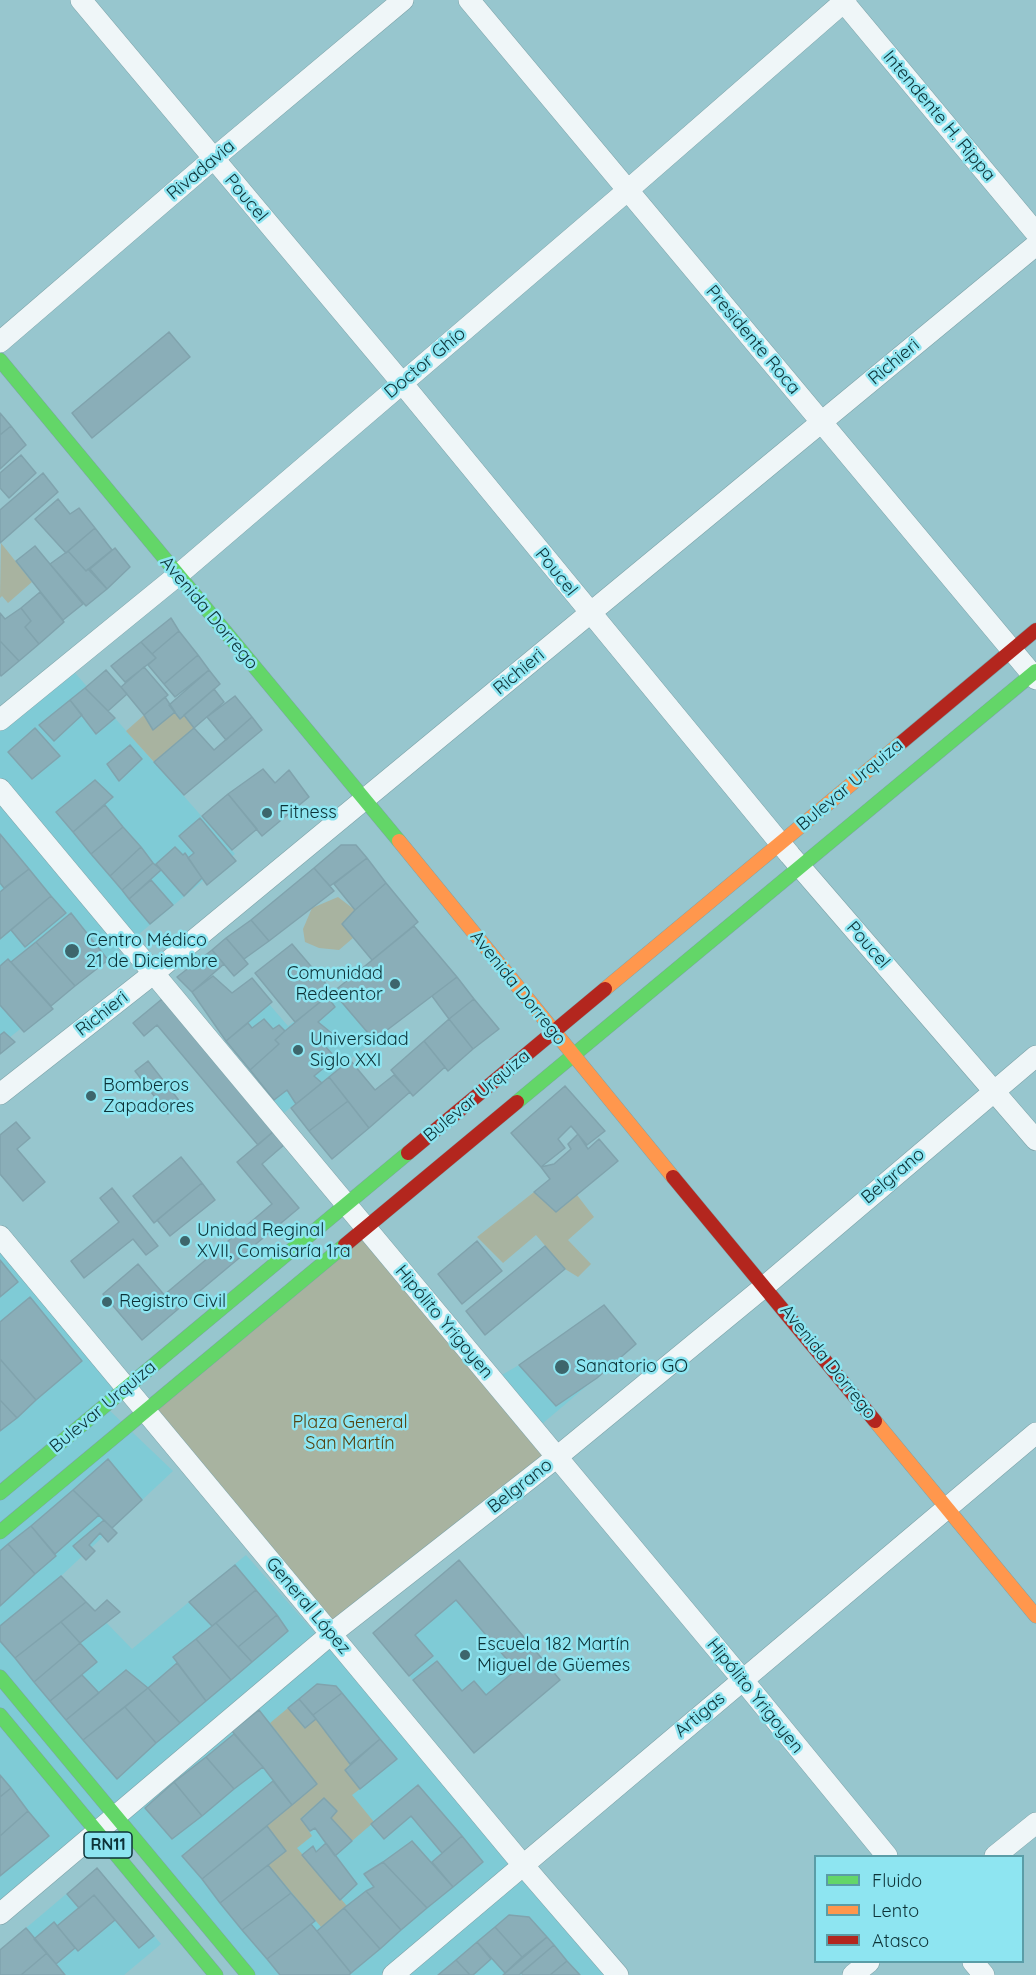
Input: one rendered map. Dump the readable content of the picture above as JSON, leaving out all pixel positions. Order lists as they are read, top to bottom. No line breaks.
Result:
{"streets":{"main road":["Avenida Dorrego","Bulevar Urquiza","RN11"],"street":["Intendente H. Rippa","Rivadavia","Poucel","Presidente Roca","Richieri","Doctor Ghío","Belgrano","Hipólito Yrigoyen","General López","Artigas"]},"crossings":[["Intendente H. Rippa","Doctor Ghío"],["Rivadavia","Poucel"],["Poucel","Richieri"],["Poucel","Doctor Ghío"],["Poucel","Bulevar Urquiza"],["Poucel","Belgrano"],["Presidente Roca","Richieri"],["Presidente Roca","Doctor Ghío"],["Presidente Roca","Bulevar Urquiza"],["Richieri","Avenida Dorrego"],["Richieri","Hipólito Yrigoyen"],["Doctor Ghío","Avenida Dorrego"],["Avenida Dorrego","Bulevar Urquiza"],["Avenida Dorrego","Belgrano"],["Avenida Dorrego","Artigas"],["Bulevar Urquiza","Hipólito Yrigoyen"],["Bulevar Urquiza","General López"],["Belgrano","Hipólito Yrigoyen"],["Belgrano","General López"],["Belgrano","RN11"],["Hipólito Yrigoyen","Artigas"],["General López","Artigas"]],"parks":["Plaza General San Martín"],"places":["Fitness","Centro Médico 21 de Diciembre","Comunidad Redeentor","Universidad Siglo XXI","Bomberos Zapadores","Unidad Reginal XVII, Comisaría 1ra","Registro Civil","Sanatorio GO","Escuela 182 Martín Miguel de Güemes"],"legend":["Fluido","Lento","Atasco"]}
